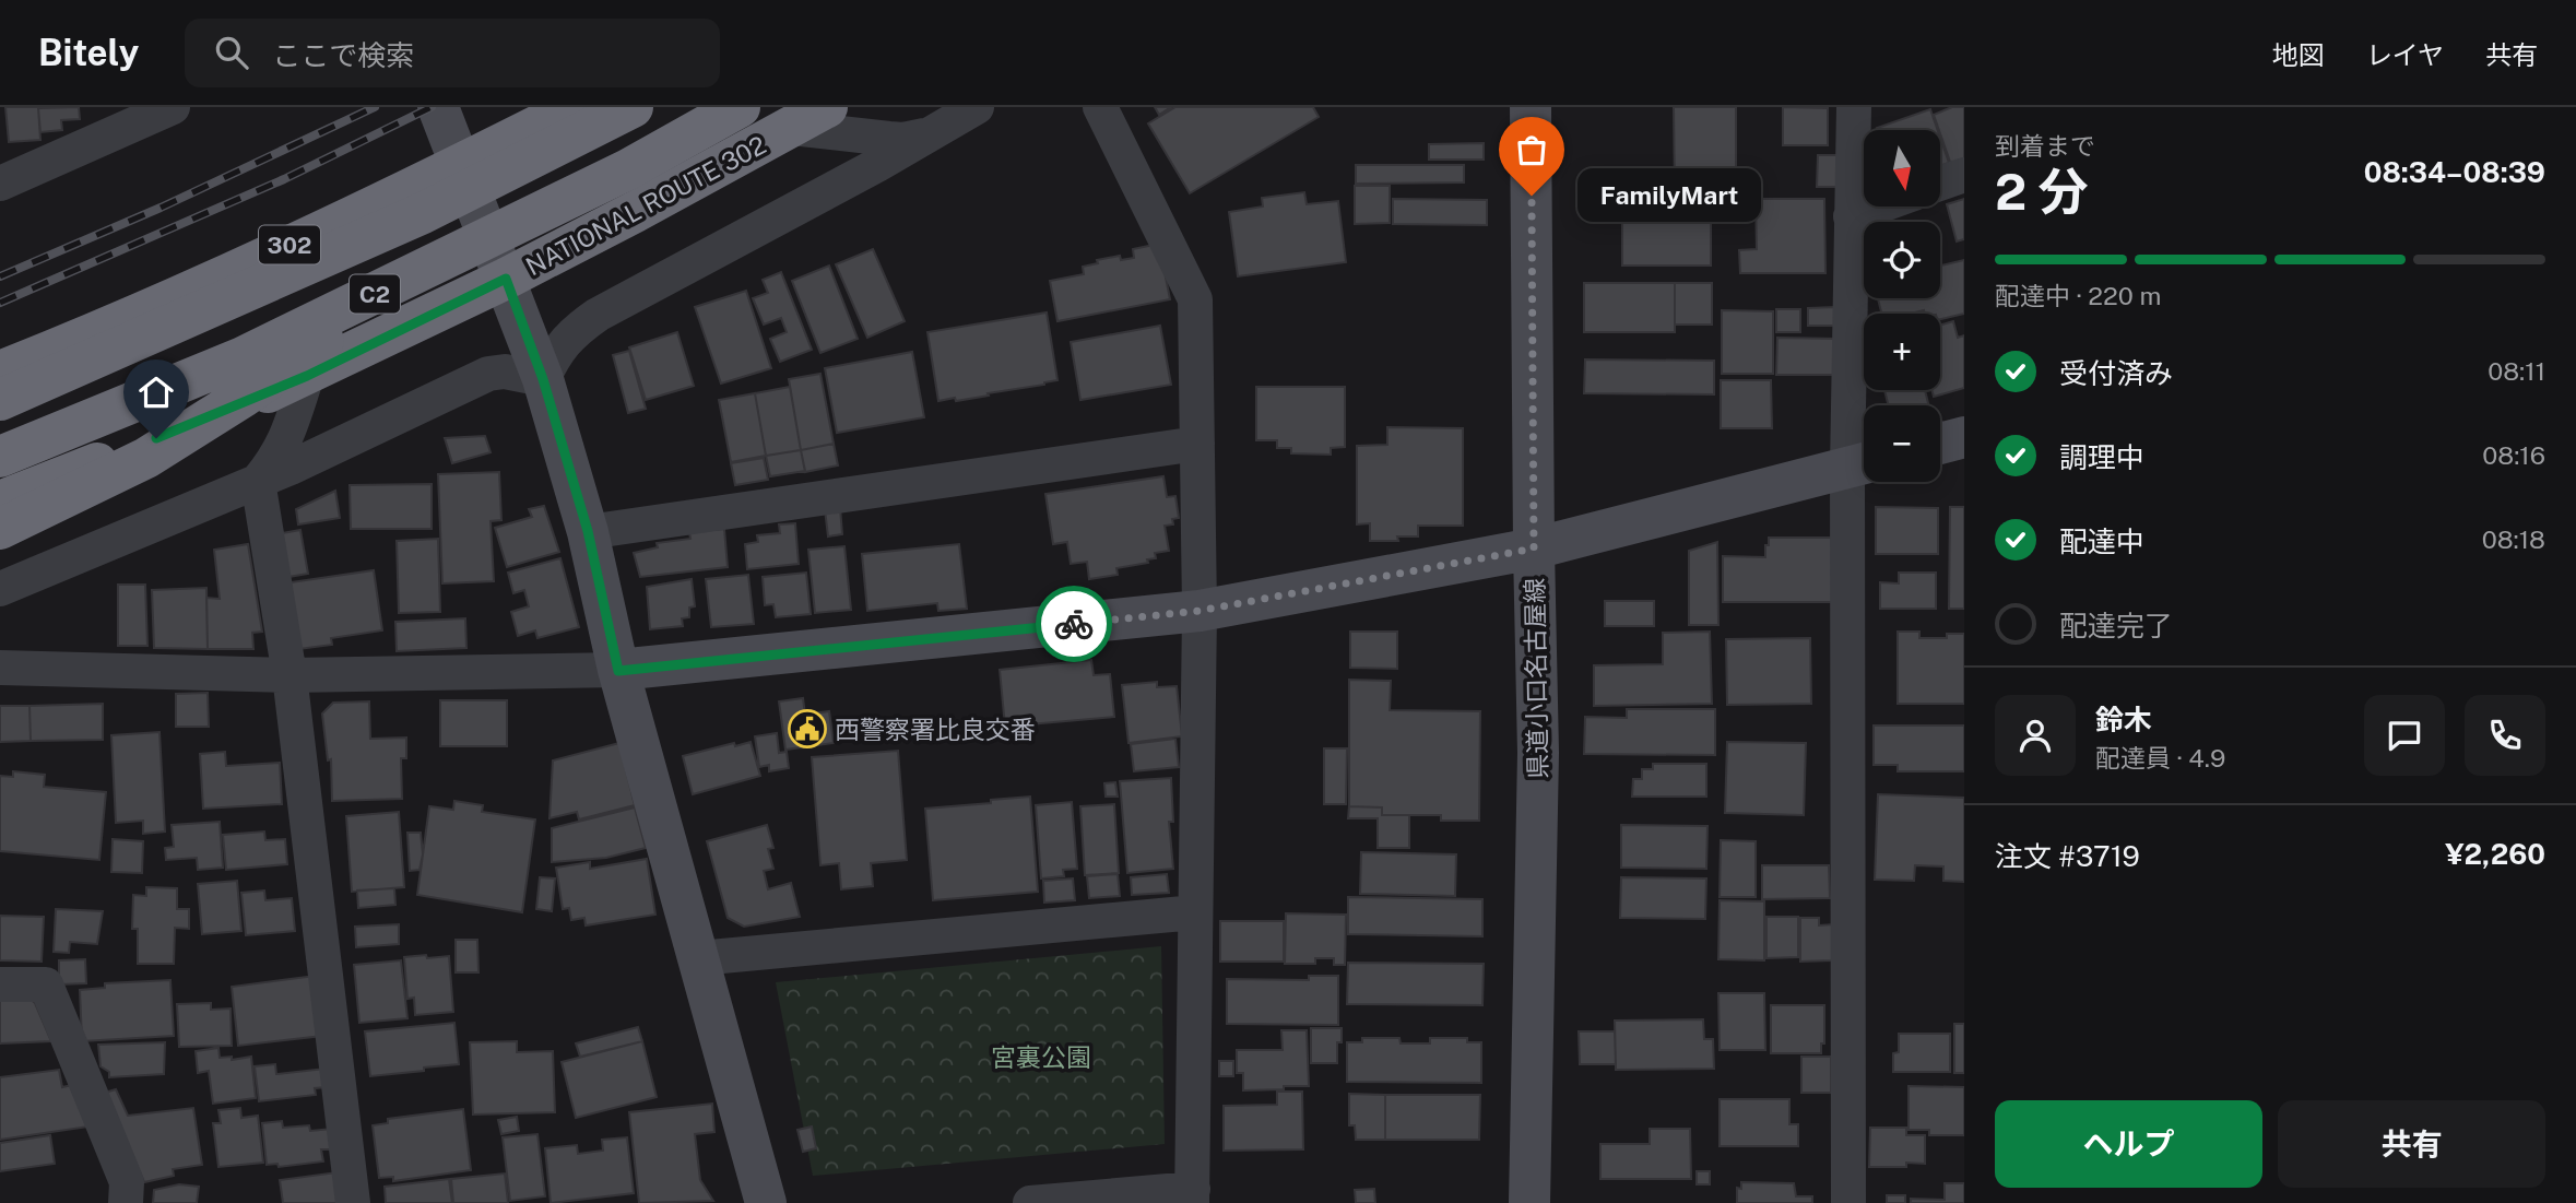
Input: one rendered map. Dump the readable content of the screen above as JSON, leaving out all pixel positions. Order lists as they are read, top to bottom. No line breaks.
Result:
{"streets":{"highway":["NATIONAL ROUTE 302","302","C2"],"street":["県道小口名古屋線"]},"parks":["宮裏公園"],"places":{"other":["FamilyMart"],"public building":["西警察署比良交番"]},"north":"bottom","page":{"header":"Bitely","search":"ここで検索","nav":["地図","レイヤ","共有"],"heading":["2 分","到着まで","08:34–08:39"],"panel":["鈴木","配達員 · 4.9","注文 #3719","¥2,260"],"map_buttons":["+","−"],"bubble":"FamilyMart","bar":"配達中 · 220 m","list":[["受付済み","08:11"],["調理中","08:16"],["配達中","08:18"],"配達完了"],"buttons":["ヘルプ","共有"]}}
